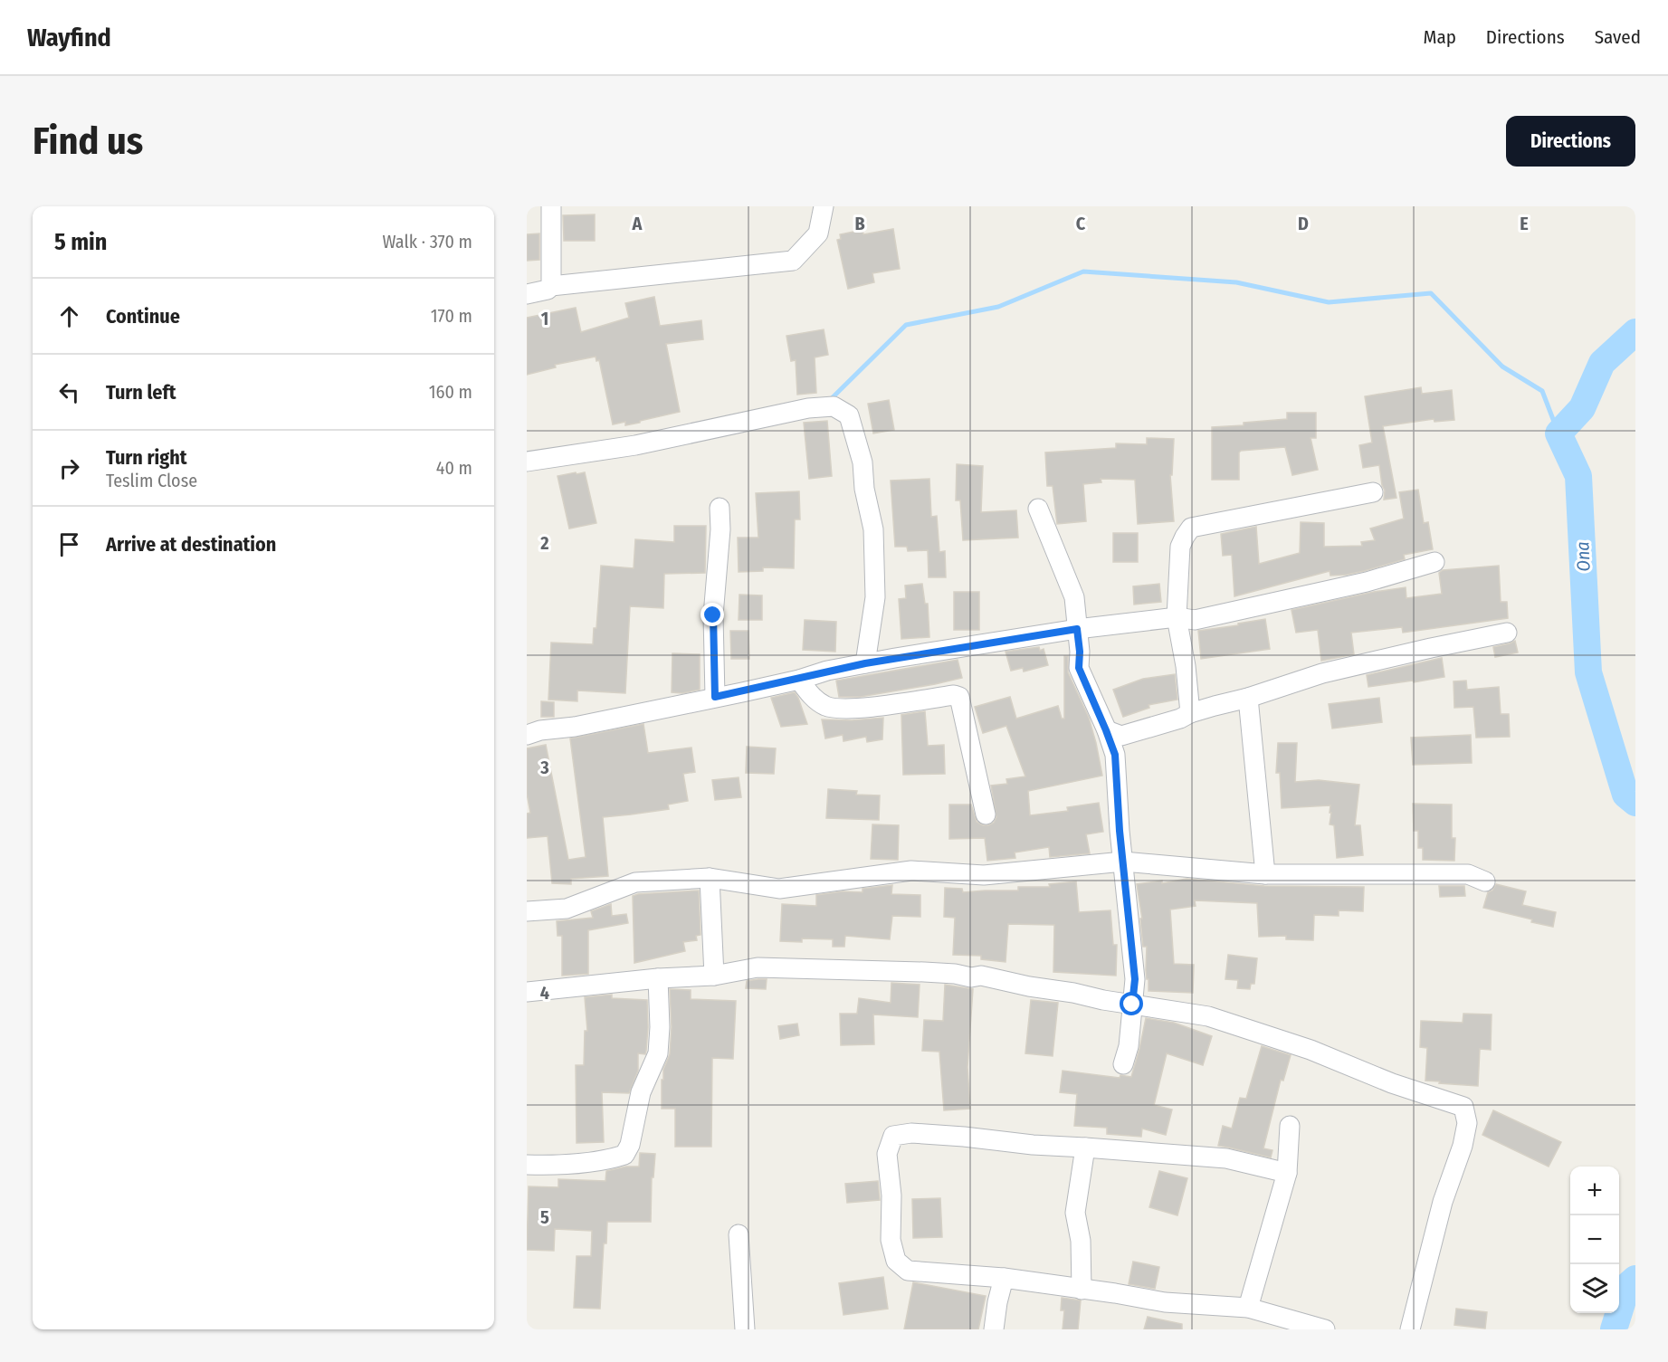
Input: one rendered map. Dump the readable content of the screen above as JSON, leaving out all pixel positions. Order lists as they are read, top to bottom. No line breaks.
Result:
{"water":["Ona"],"page":{"header":"Wayfind","nav":["Map","Directions","Saved"],"buttons":"Directions","title":"Find us","heading":["5 min","Walk · 370 m"],"list":[["Continue","170 m"],["Turn left","160 m"],["Turn right","Teslim Close","40 m"],"Arrive at destination"],"map_buttons":["+","−"]},"grid":{"columns":["A","B","C","D","E"],"rows":["1","2","3","4","5"]}}
